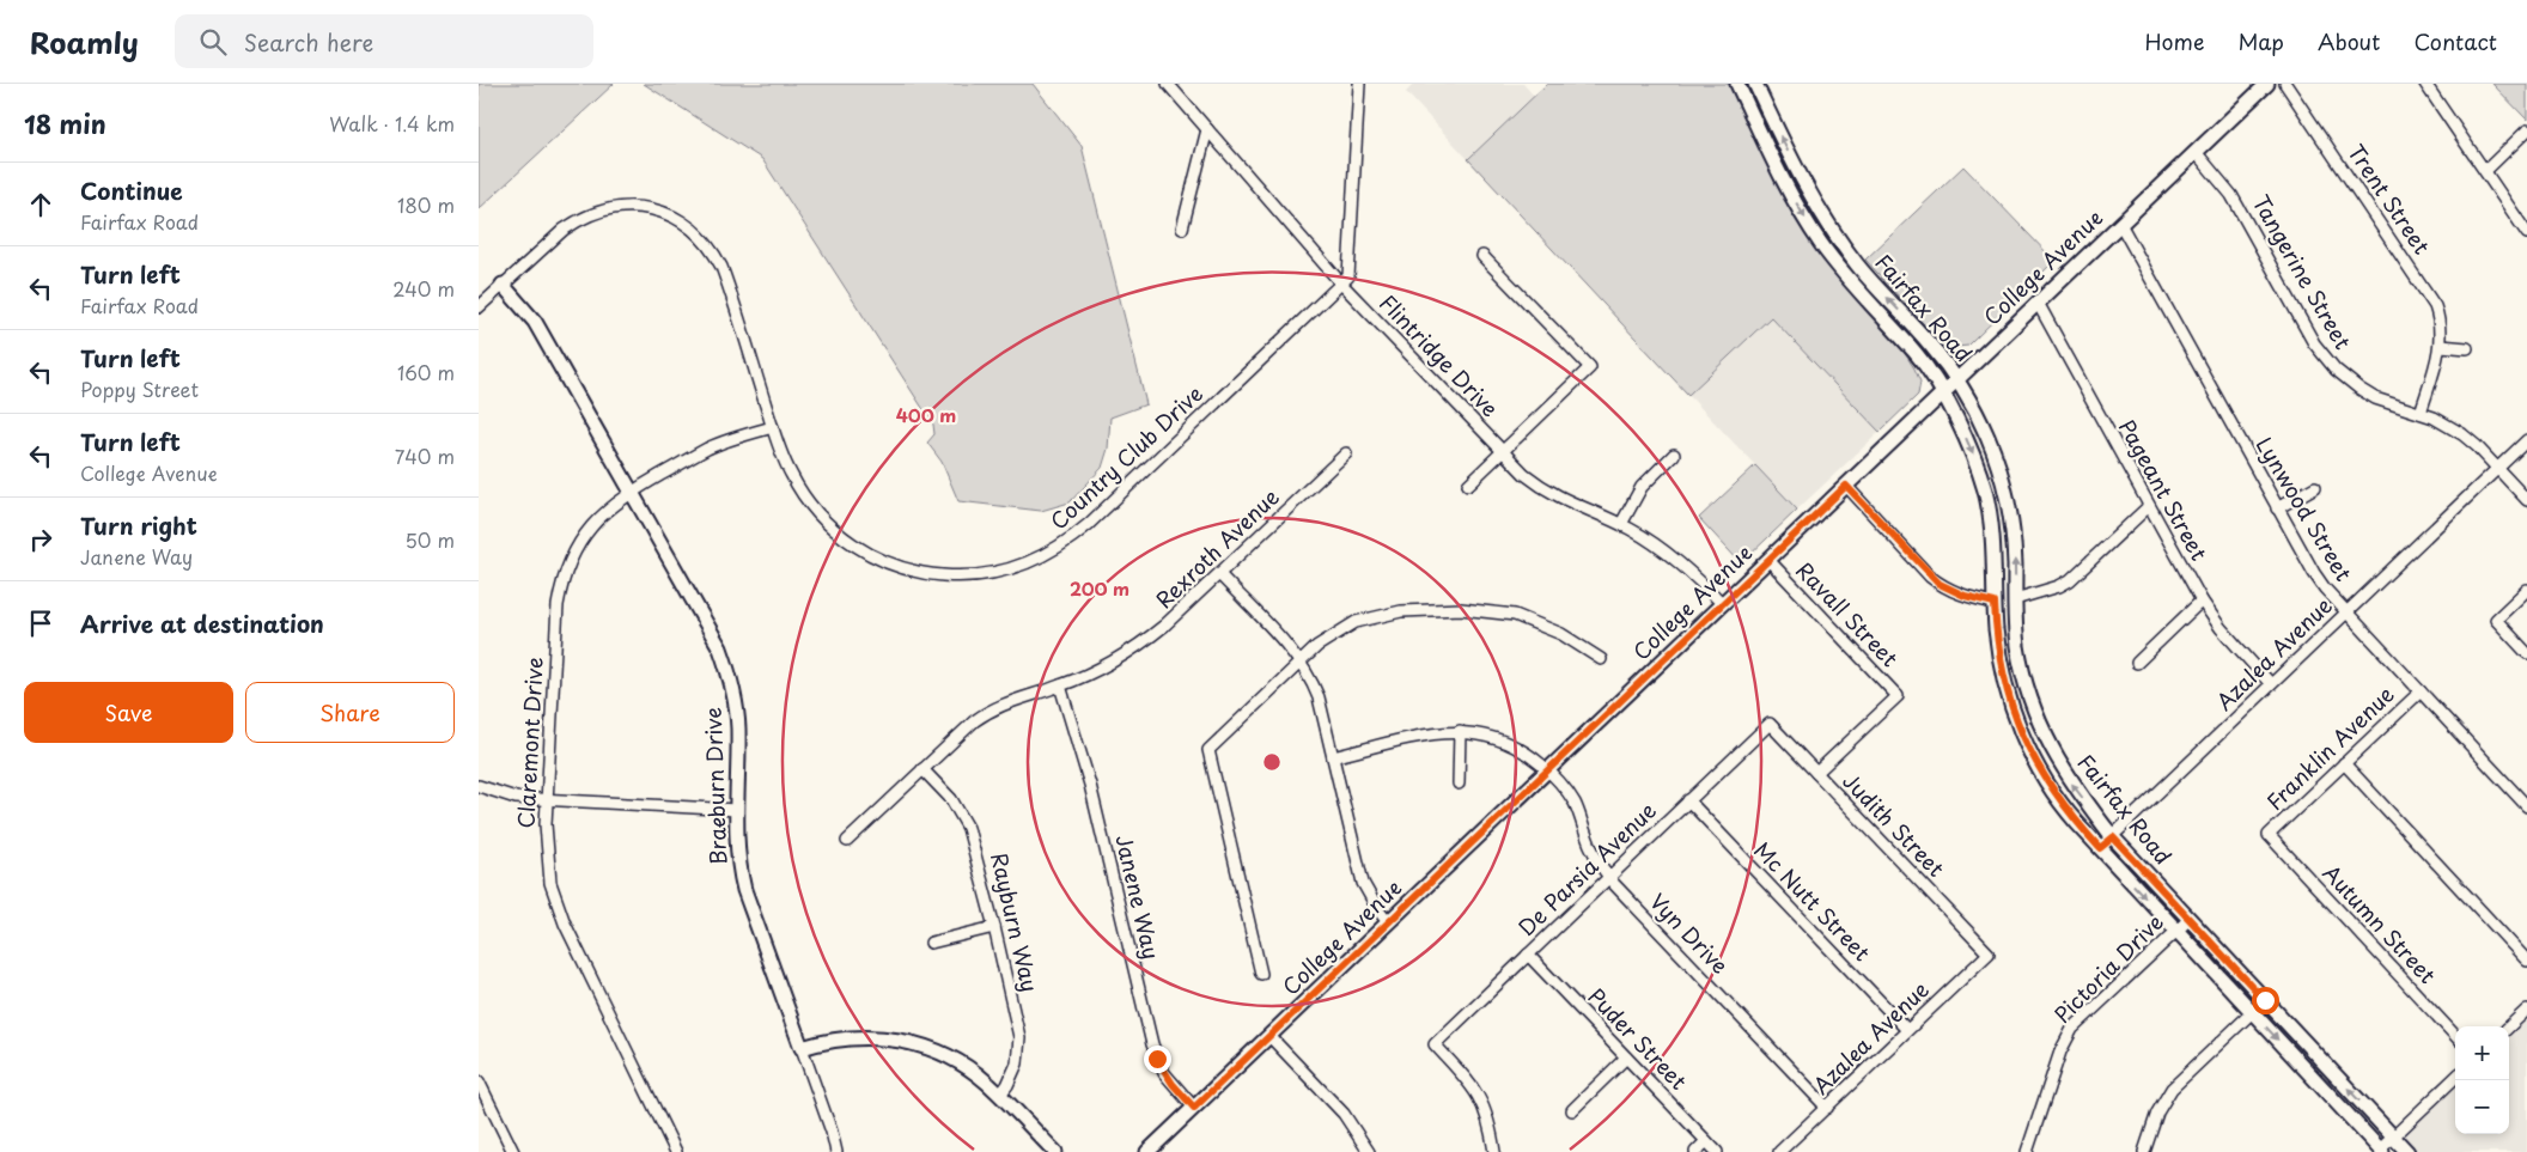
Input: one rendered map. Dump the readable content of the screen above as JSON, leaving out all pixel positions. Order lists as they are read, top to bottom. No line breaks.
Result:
{"streets":{"street":["Trent Street","College Avenue","Tangerine Street","Fairfax Road","Flintridge Drive","Country Club Drive","Pageant Street","Lynwood Street","Rexroth Avenue","Ravall Street","Azalea Avenue","Claremont Drive","Franklin Avenue","Braeburn Drive","Judith Street","De Parsia Avenue","Janene Way","Mc Nutt Street","Rayburn Way","Autumn Street","Vyn Drive","Pictoria Drive","Puder Street"]},"crossings":[["Trent Street","Tangerine Street"],["College Avenue","Tangerine Street"],["College Avenue","Fairfax Road"],["College Avenue","Flintridge Drive"],["College Avenue","Pageant Street"],["College Avenue","Lynwood Street"],["College Avenue","Ravall Street"],["College Avenue","Janene Way"],["College Avenue","Vyn Drive"],["Tangerine Street","Azalea Avenue"],["Fairfax Road","Azalea Avenue"],["Fairfax Road","Pictoria Drive"],["Flintridge Drive","Country Club Drive"],["Country Club Drive","Claremont Drive"],["Country Club Drive","Braeburn Drive"],["Pageant Street","Azalea Avenue"],["Lynwood Street","Azalea Avenue"],["Lynwood Street","Franklin Avenue"],["Rexroth Avenue","Janene Way"],["Rexroth Avenue","Rayburn Way"],["Ravall Street","Judith Street"],["Azalea Avenue","Judith Street"],["Azalea Avenue","Mc Nutt Street"],["Azalea Avenue","Vyn Drive"],["Claremont Drive","Braeburn Drive"],["Franklin Avenue","Autumn Street"],["Judith Street","De Parsia Avenue"],["De Parsia Avenue","Mc Nutt Street"],["De Parsia Avenue","Vyn Drive"],["De Parsia Avenue","Puder Street"]],"page":{"header":"Roamly","search":"Search here","nav":["Home","Map","About","Contact"],"heading":["18 min","Walk · 1.4 km"],"list":[["Continue","Fairfax Road","180 m"],["Turn left","Fairfax Road","240 m"],["Turn left","Poppy Street","160 m"],["Turn left","College Avenue","740 m"],["Turn right","Janene Way","50 m"],"Arrive at destination"],"buttons":["Save","Share"],"map_buttons":["+","−"]},"rings":["400 m","200 m"]}
